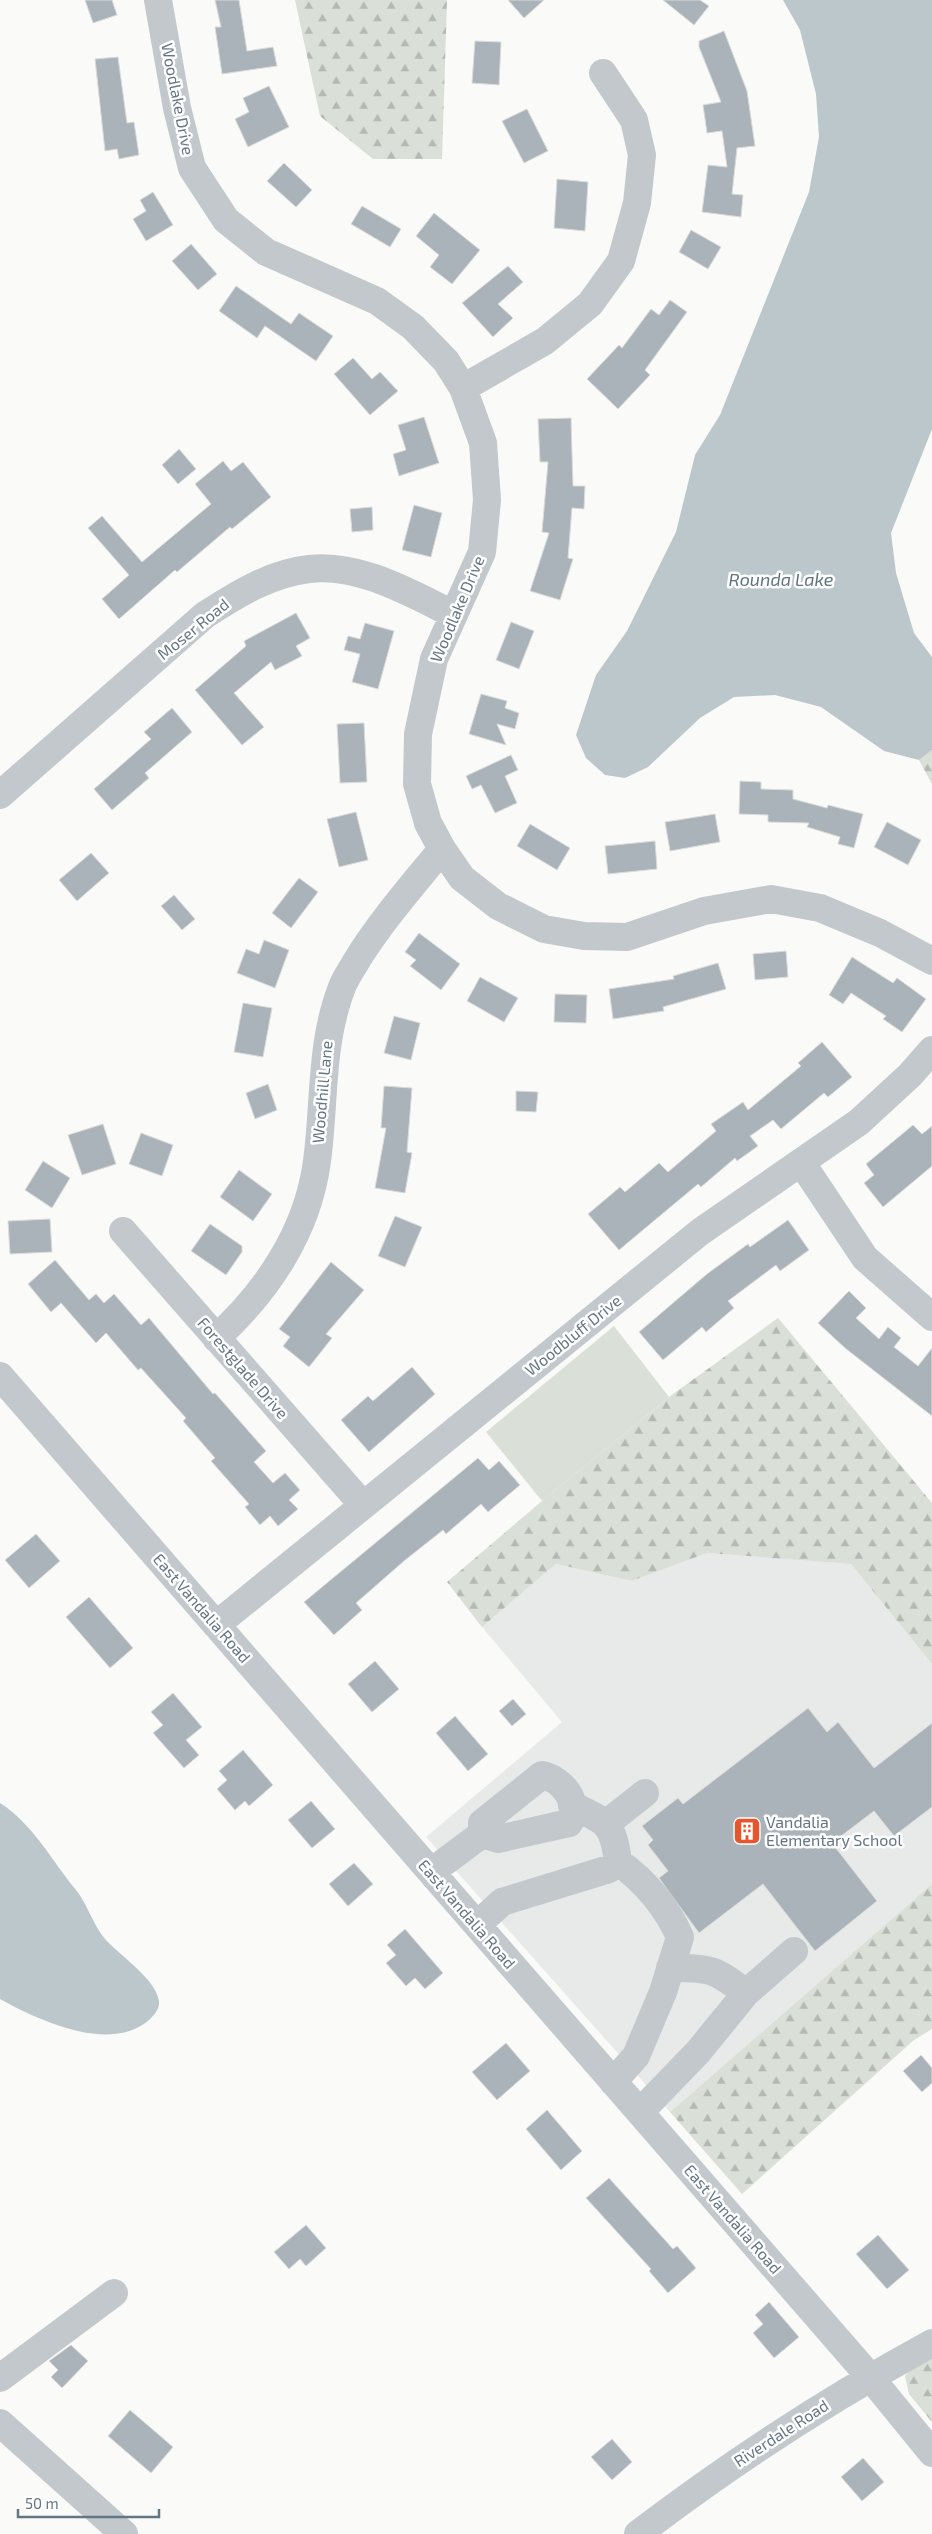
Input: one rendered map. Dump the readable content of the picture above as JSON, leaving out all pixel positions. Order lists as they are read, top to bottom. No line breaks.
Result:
{"streets":{"street":["Woodlake Drive","Moser Road","Woodhill Lane","Woodbluff Drive","Forestglade Drive","East Vandalia Road","Riverdale Road"]},"crossings":[["Woodlake Drive","Moser Road"],["Woodlake Drive","Woodhill Lane"],["Woodhill Lane","Forestglade Drive"],["Woodbluff Drive","Forestglade Drive"],["Woodbluff Drive","East Vandalia Road"],["East Vandalia Road","Riverdale Road"]],"water":["Rounda Lake"],"places":{"building":["Vandalia Elementary School"]},"scale_bar":"50 m"}
